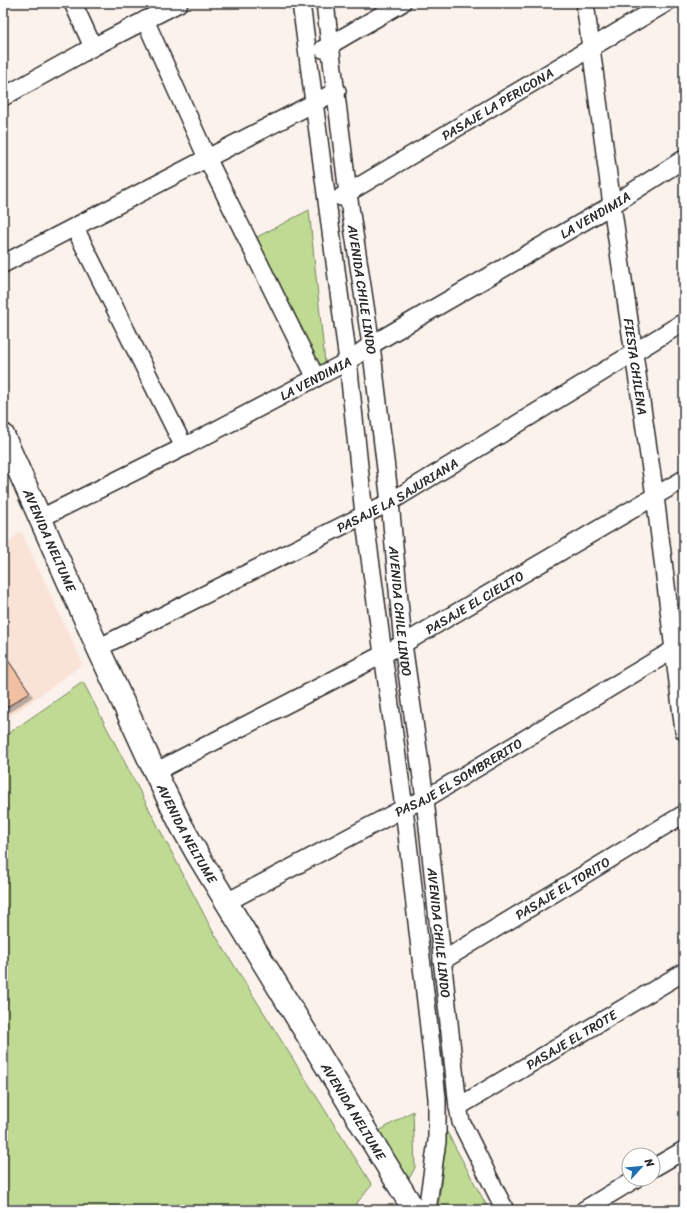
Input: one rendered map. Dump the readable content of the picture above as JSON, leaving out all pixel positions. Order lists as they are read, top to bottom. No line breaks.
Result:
{"streets":{"street":["PASAJE LA PERICONA","LA VENDIMIA","AVENIDA CHILE LINDO","FIESTA CHILENA","PASAJE LA SAJURIANA","AVENIDA NELTUME","PASAJE EL CIELITO","PASAJE EL SOMBRERITO","PASAJE EL TORITO","PASAJE EL TROTE"]},"crossings":[["PASAJE LA PERICONA","AVENIDA CHILE LINDO"],["PASAJE LA PERICONA","FIESTA CHILENA"],["LA VENDIMIA","AVENIDA CHILE LINDO"],["LA VENDIMIA","FIESTA CHILENA"],["LA VENDIMIA","AVENIDA NELTUME"],["AVENIDA CHILE LINDO","PASAJE LA SAJURIANA"],["AVENIDA CHILE LINDO","PASAJE EL CIELITO"],["AVENIDA CHILE LINDO","PASAJE EL SOMBRERITO"],["AVENIDA CHILE LINDO","PASAJE EL TORITO"],["AVENIDA CHILE LINDO","PASAJE EL TROTE"],["FIESTA CHILENA","PASAJE LA SAJURIANA"],["FIESTA CHILENA","PASAJE EL CIELITO"],["FIESTA CHILENA","PASAJE EL SOMBRERITO"],["PASAJE LA SAJURIANA","AVENIDA NELTUME"],["AVENIDA NELTUME","PASAJE EL CIELITO"],["AVENIDA NELTUME","PASAJE EL SOMBRERITO"]],"north":"top right"}
